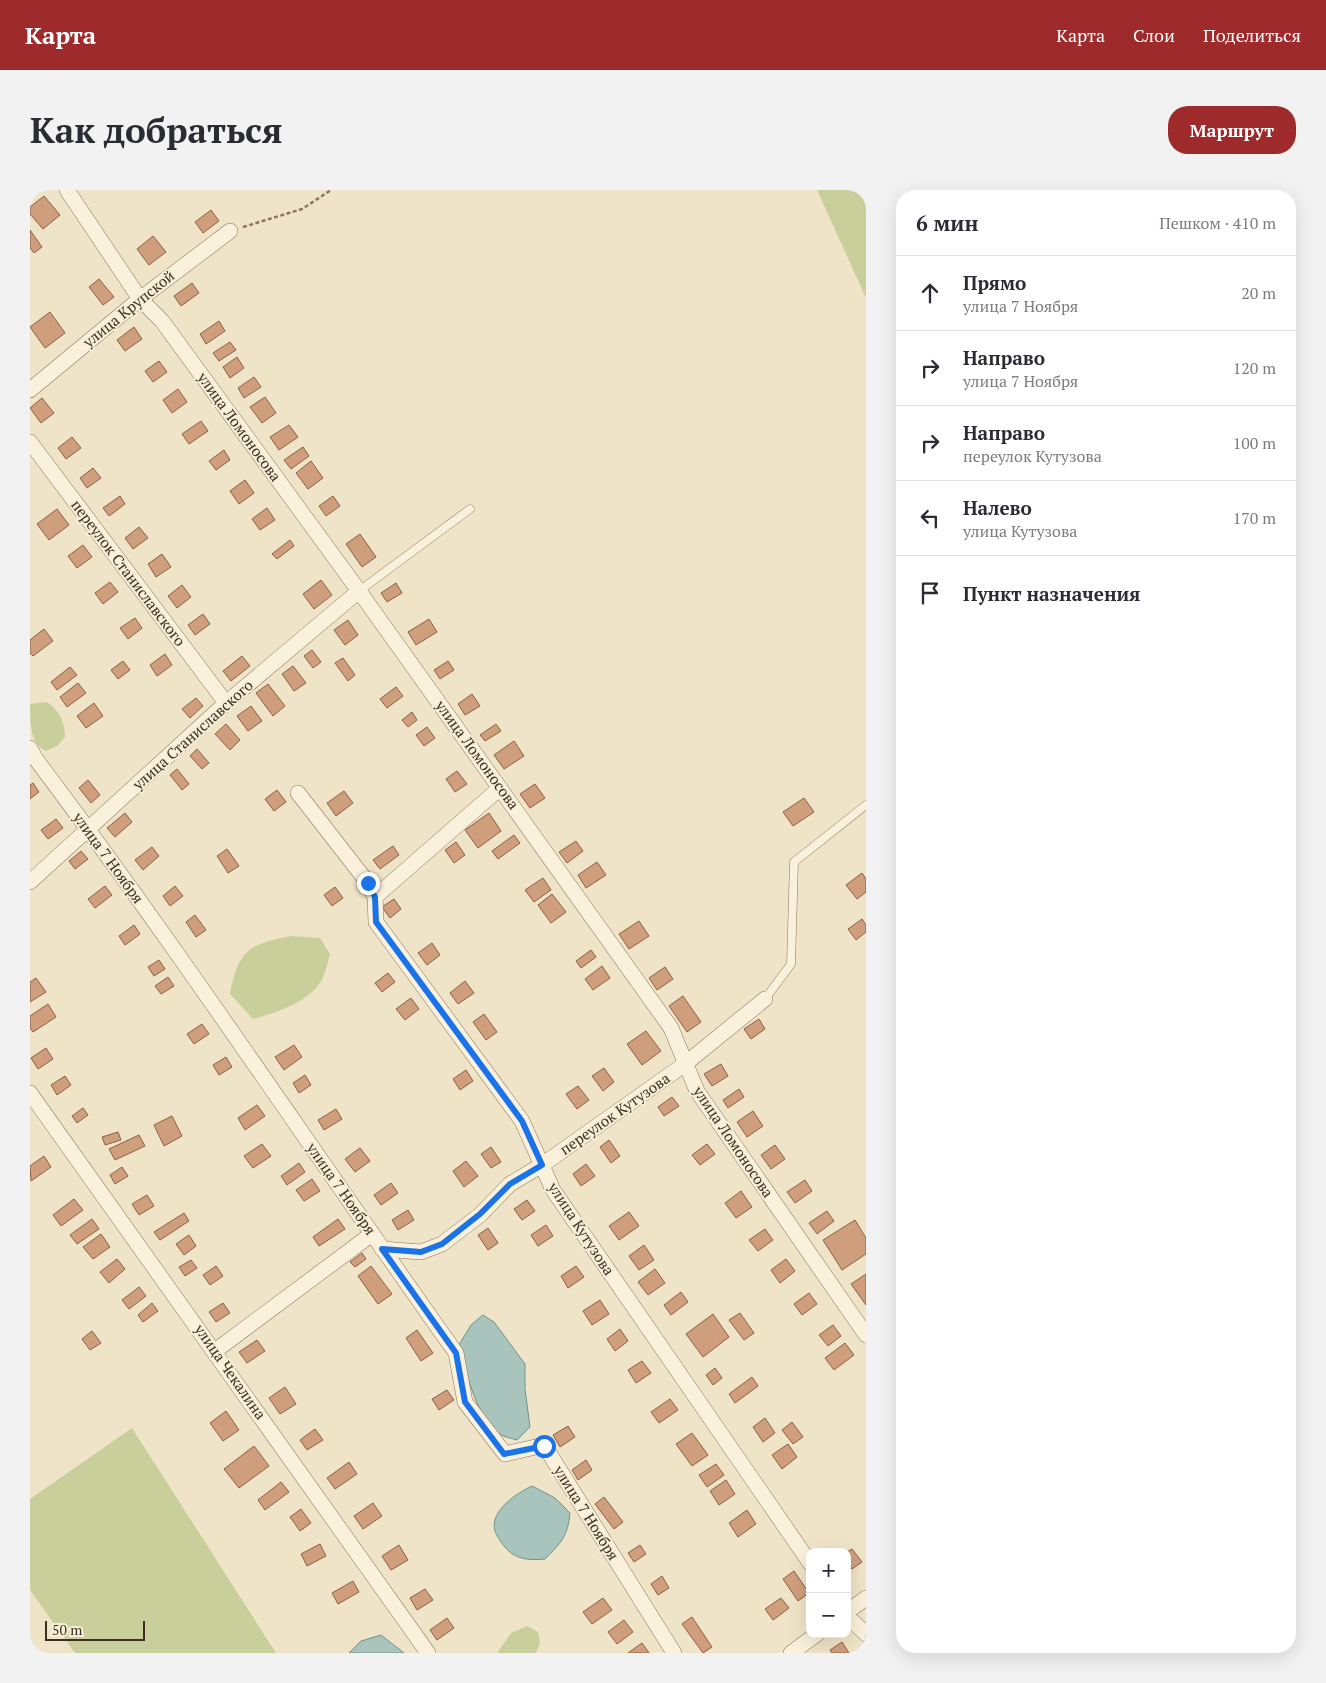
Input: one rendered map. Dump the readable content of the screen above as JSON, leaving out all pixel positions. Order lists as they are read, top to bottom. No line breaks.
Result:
{"streets":{"street":["улица Крупской","улица Ломоносова","переулок Станиславского","улица Станиславского","улица 7 Ноября","переулок Кутузова","улица Кутузова","улица Чекалина"]},"crossings":[["улица Крупской","улица Ломоносова"],["улица Ломоносова","улица Станиславского"],["улица Ломоносова","переулок Кутузова"],["переулок Станиславского","улица Станиславского"],["улица Станиславского","улица 7 Ноября"],["улица 7 Ноября","переулок Кутузова"],["переулок Кутузова","улица Кутузова"]],"scale_bar":"50 m","page":{"header":"Карта","nav":["Карта","Слои","Поделиться"],"buttons":"Маршрут","title":"Как добраться","heading":["6 мин","Пешком · 410 m"],"list":[["Прямо","улица 7 Ноября","20 m"],["Направо","улица 7 Ноября","120 m"],["Направо","переулок Кутузова","100 m"],["Налево","улица Кутузова","170 m"],"Пункт назначения"],"map_buttons":["+","−"],"scale":"50 m"}}
